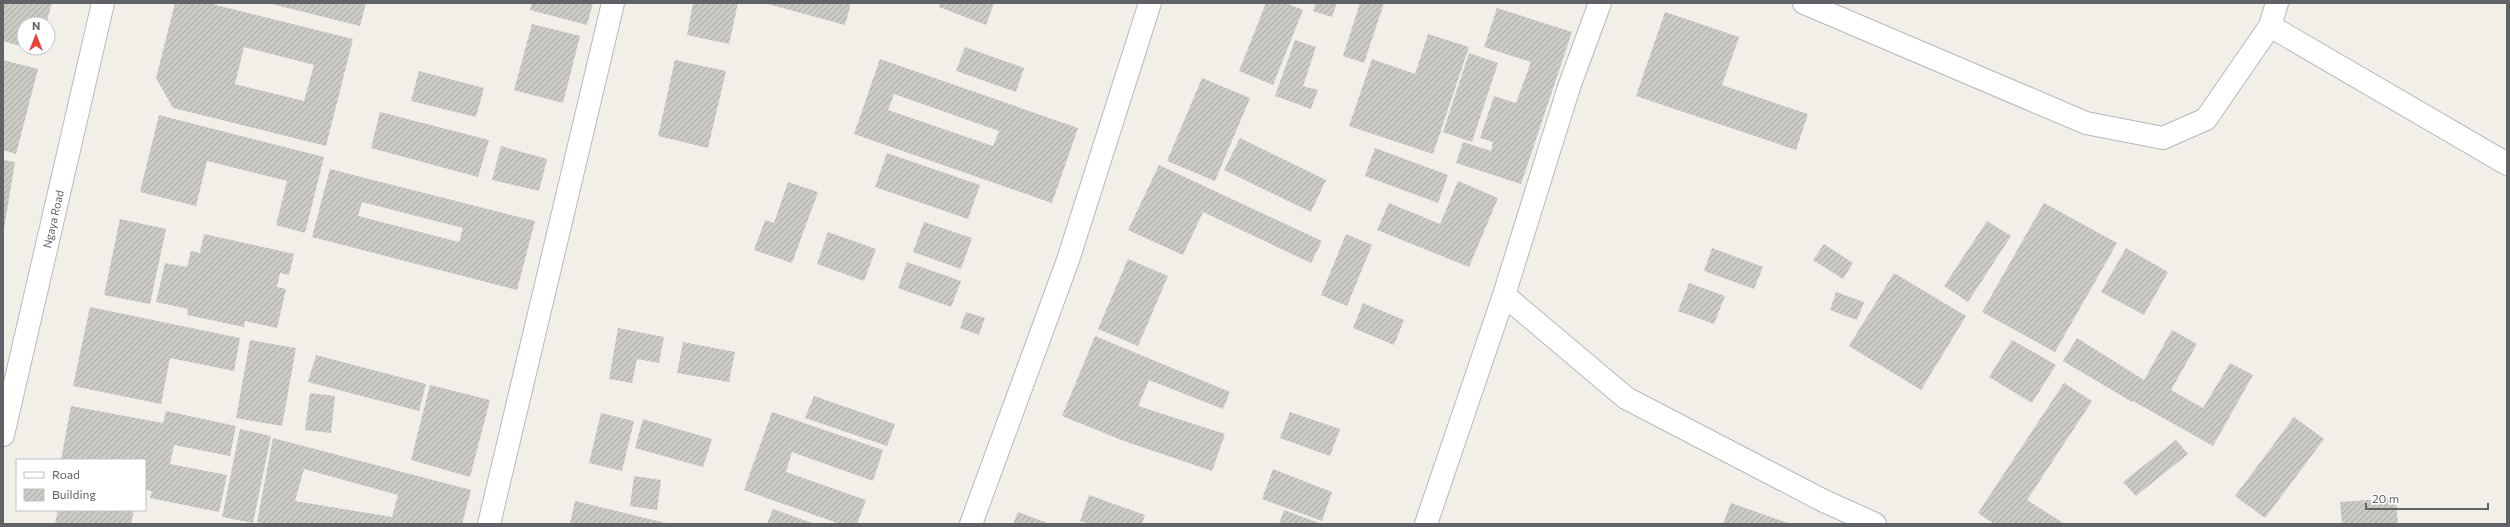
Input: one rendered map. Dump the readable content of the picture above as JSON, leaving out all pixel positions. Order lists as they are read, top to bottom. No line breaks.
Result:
{"streets":{"street":["Ngaya Road"]},"legend":["Road","Building"],"scale_bar":"20 m","north":"top"}
